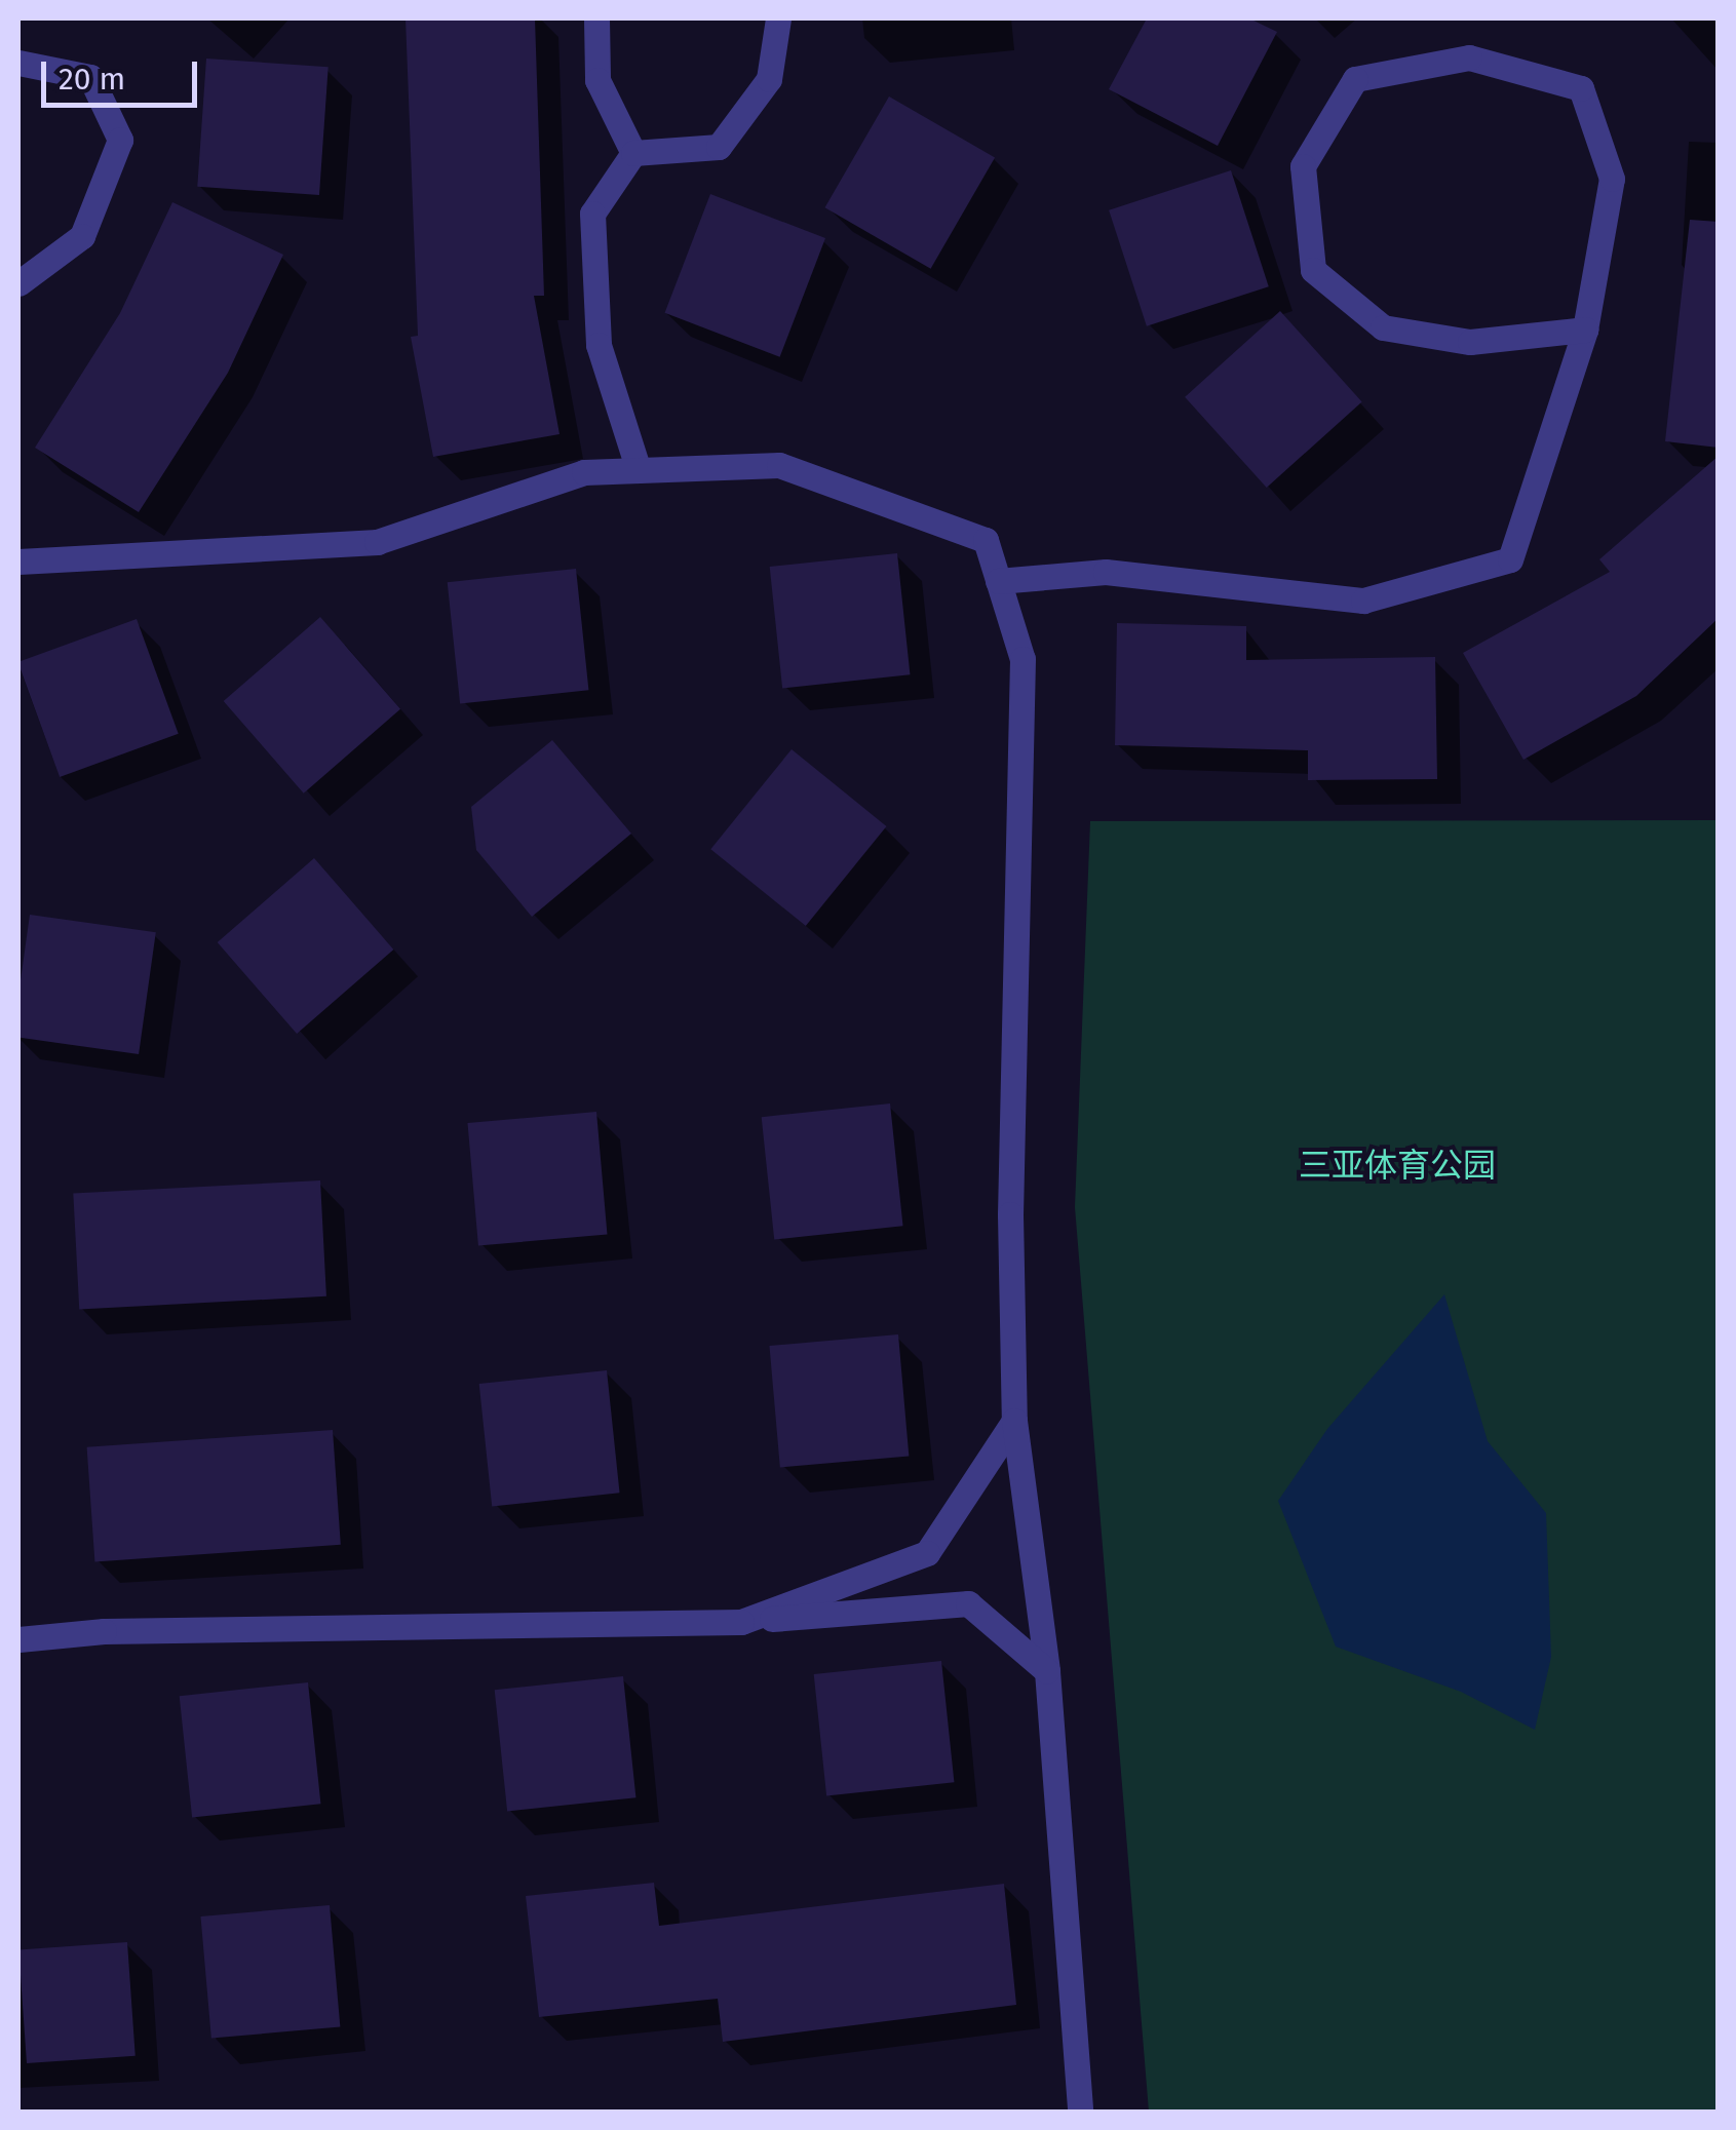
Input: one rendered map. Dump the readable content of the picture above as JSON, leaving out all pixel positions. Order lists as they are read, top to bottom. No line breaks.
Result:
{"parks":["三亚体育公园"],"scale_bar":"20 m"}
